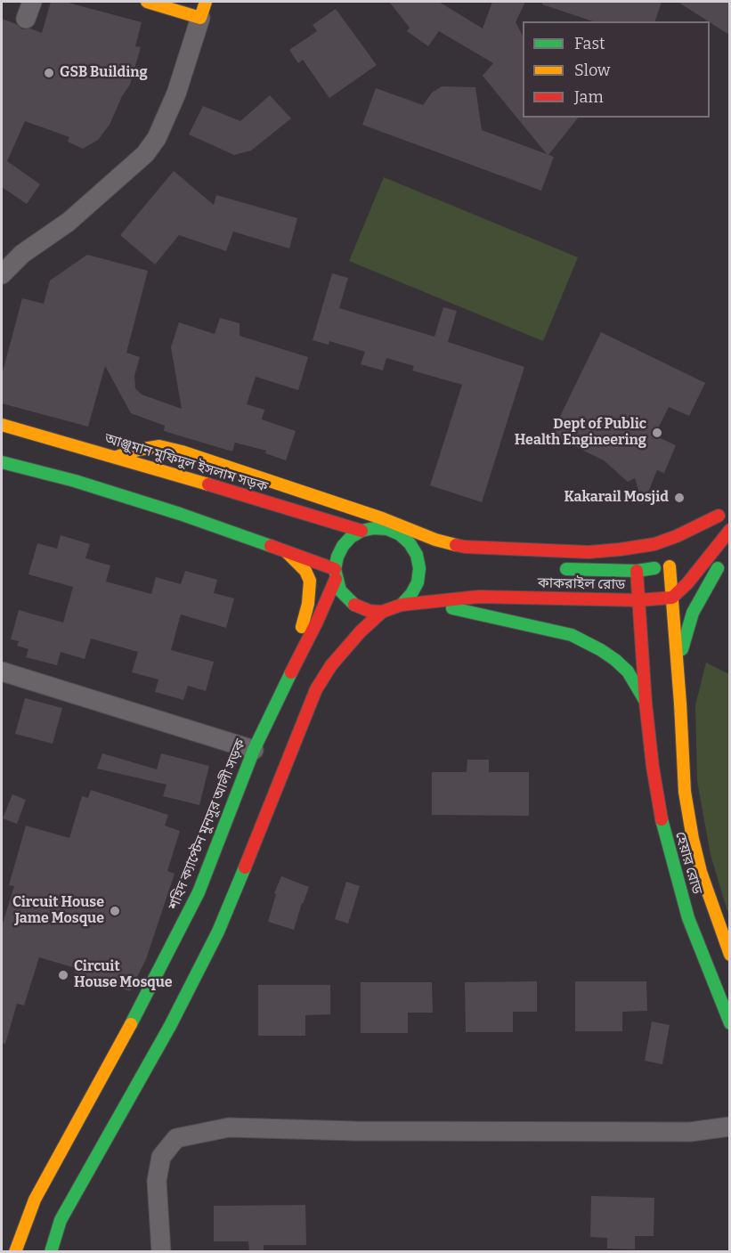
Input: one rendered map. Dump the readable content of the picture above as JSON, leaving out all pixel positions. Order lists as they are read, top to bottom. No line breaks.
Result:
{"streets":{"main road":["আঞ্জুমান মুফিদুল ইসলাম সড়ক","কাকরাইল রোড","শহিদ ক্যাপ্টেন মুনসুর আলী সড়ক","হেয়ার রোড"]},"crossings":[["আঞ্জুমান মুফিদুল ইসলাম সড়ক","কাকরাইল রোড"],["আঞ্জুমান মুফিদুল ইসলাম সড়ক","শহিদ ক্যাপ্টেন মুনসুর আলী সড়ক"],["কাকরাইল রোড","শহিদ ক্যাপ্টেন মুনসুর আলী সড়ক"],["কাকরাইল রোড","হেয়ার রোড"]],"places":["GSB Building","Dept of Public Health Engineering","Kakarail Mosjid","Circuit House Jame Mosque","Circuit House Mosque"],"legend":["Fast","Slow","Jam"]}
